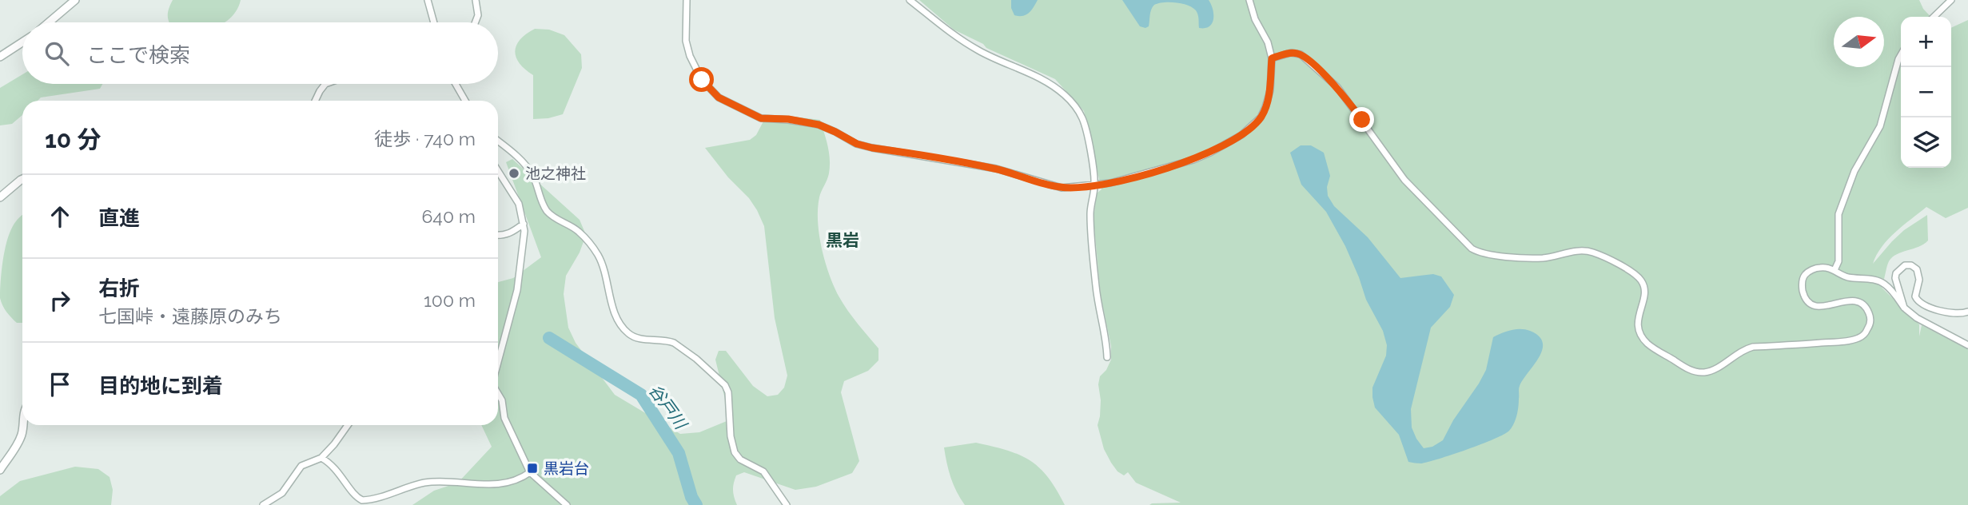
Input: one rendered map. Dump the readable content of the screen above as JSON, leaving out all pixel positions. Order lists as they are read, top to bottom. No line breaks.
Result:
{"districts":["黒岩"],"water":["谷戸川"],"places":{"other":["池之神社"],"transit":["黒岩台"]},"north":"right","page":{"map_buttons":["+","−"],"search":"ここで検索","heading":["10 分","徒歩 · 740 m"],"list":[["直進","640 m"],["右折","七国峠・遠藤原のみち","100 m"],"目的地に到着"]}}
